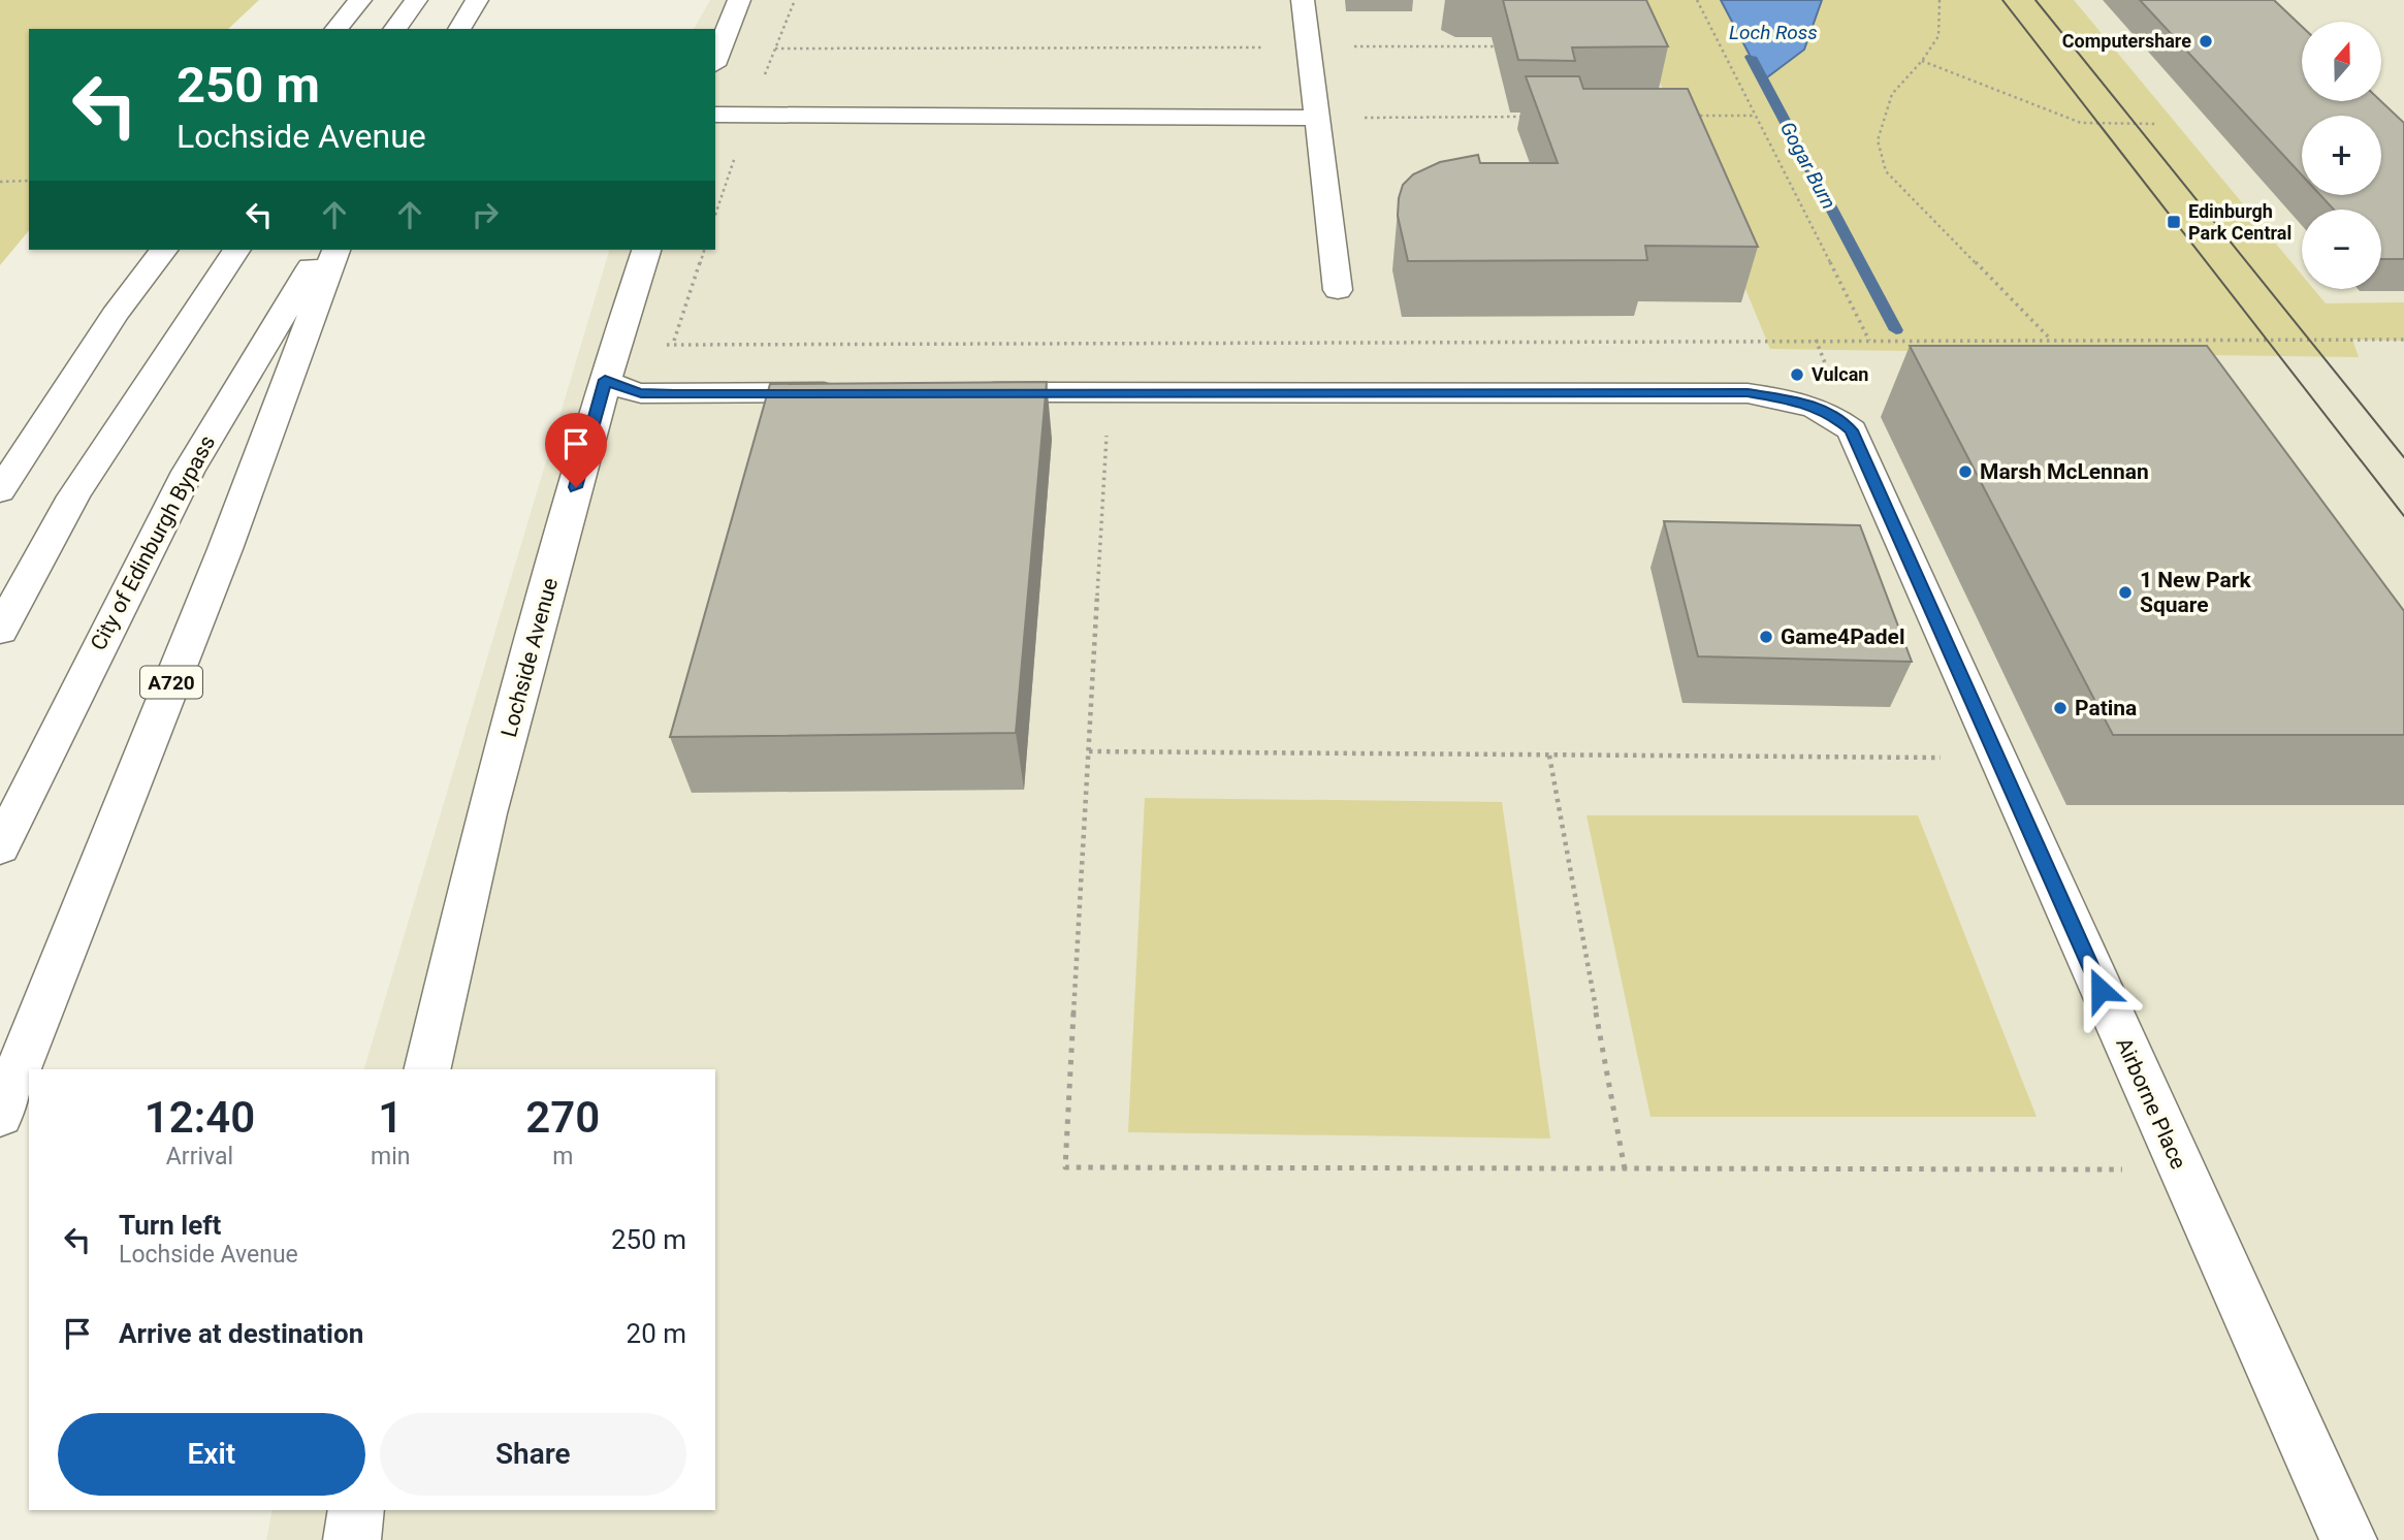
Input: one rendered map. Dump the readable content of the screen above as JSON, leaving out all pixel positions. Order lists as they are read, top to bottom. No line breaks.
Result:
{"streets":{"street":["City of Edinburgh Bypass","Lochside Avenue","A720","Airborne Place"]},"water":["Loch Ross","Gogar Burn"],"places":{"other":["Computershare","Vulcan","Marsh McLennan","1 New Park Square","Game4Padel","Patina"],"transit":["Edinburgh Park Central"]},"north":"top","page":{"map_buttons":["+","−"],"turn":["250 m","Lochside Avenue"],"eta":["12:40","Arrival","1","min","270","m"],"list":[{"name":"Turn left","note":"Lochside Avenue","value":"250 m"},{"name":"Arrive at destination","value":"20 m"}],"buttons":["Exit","Share"]}}
